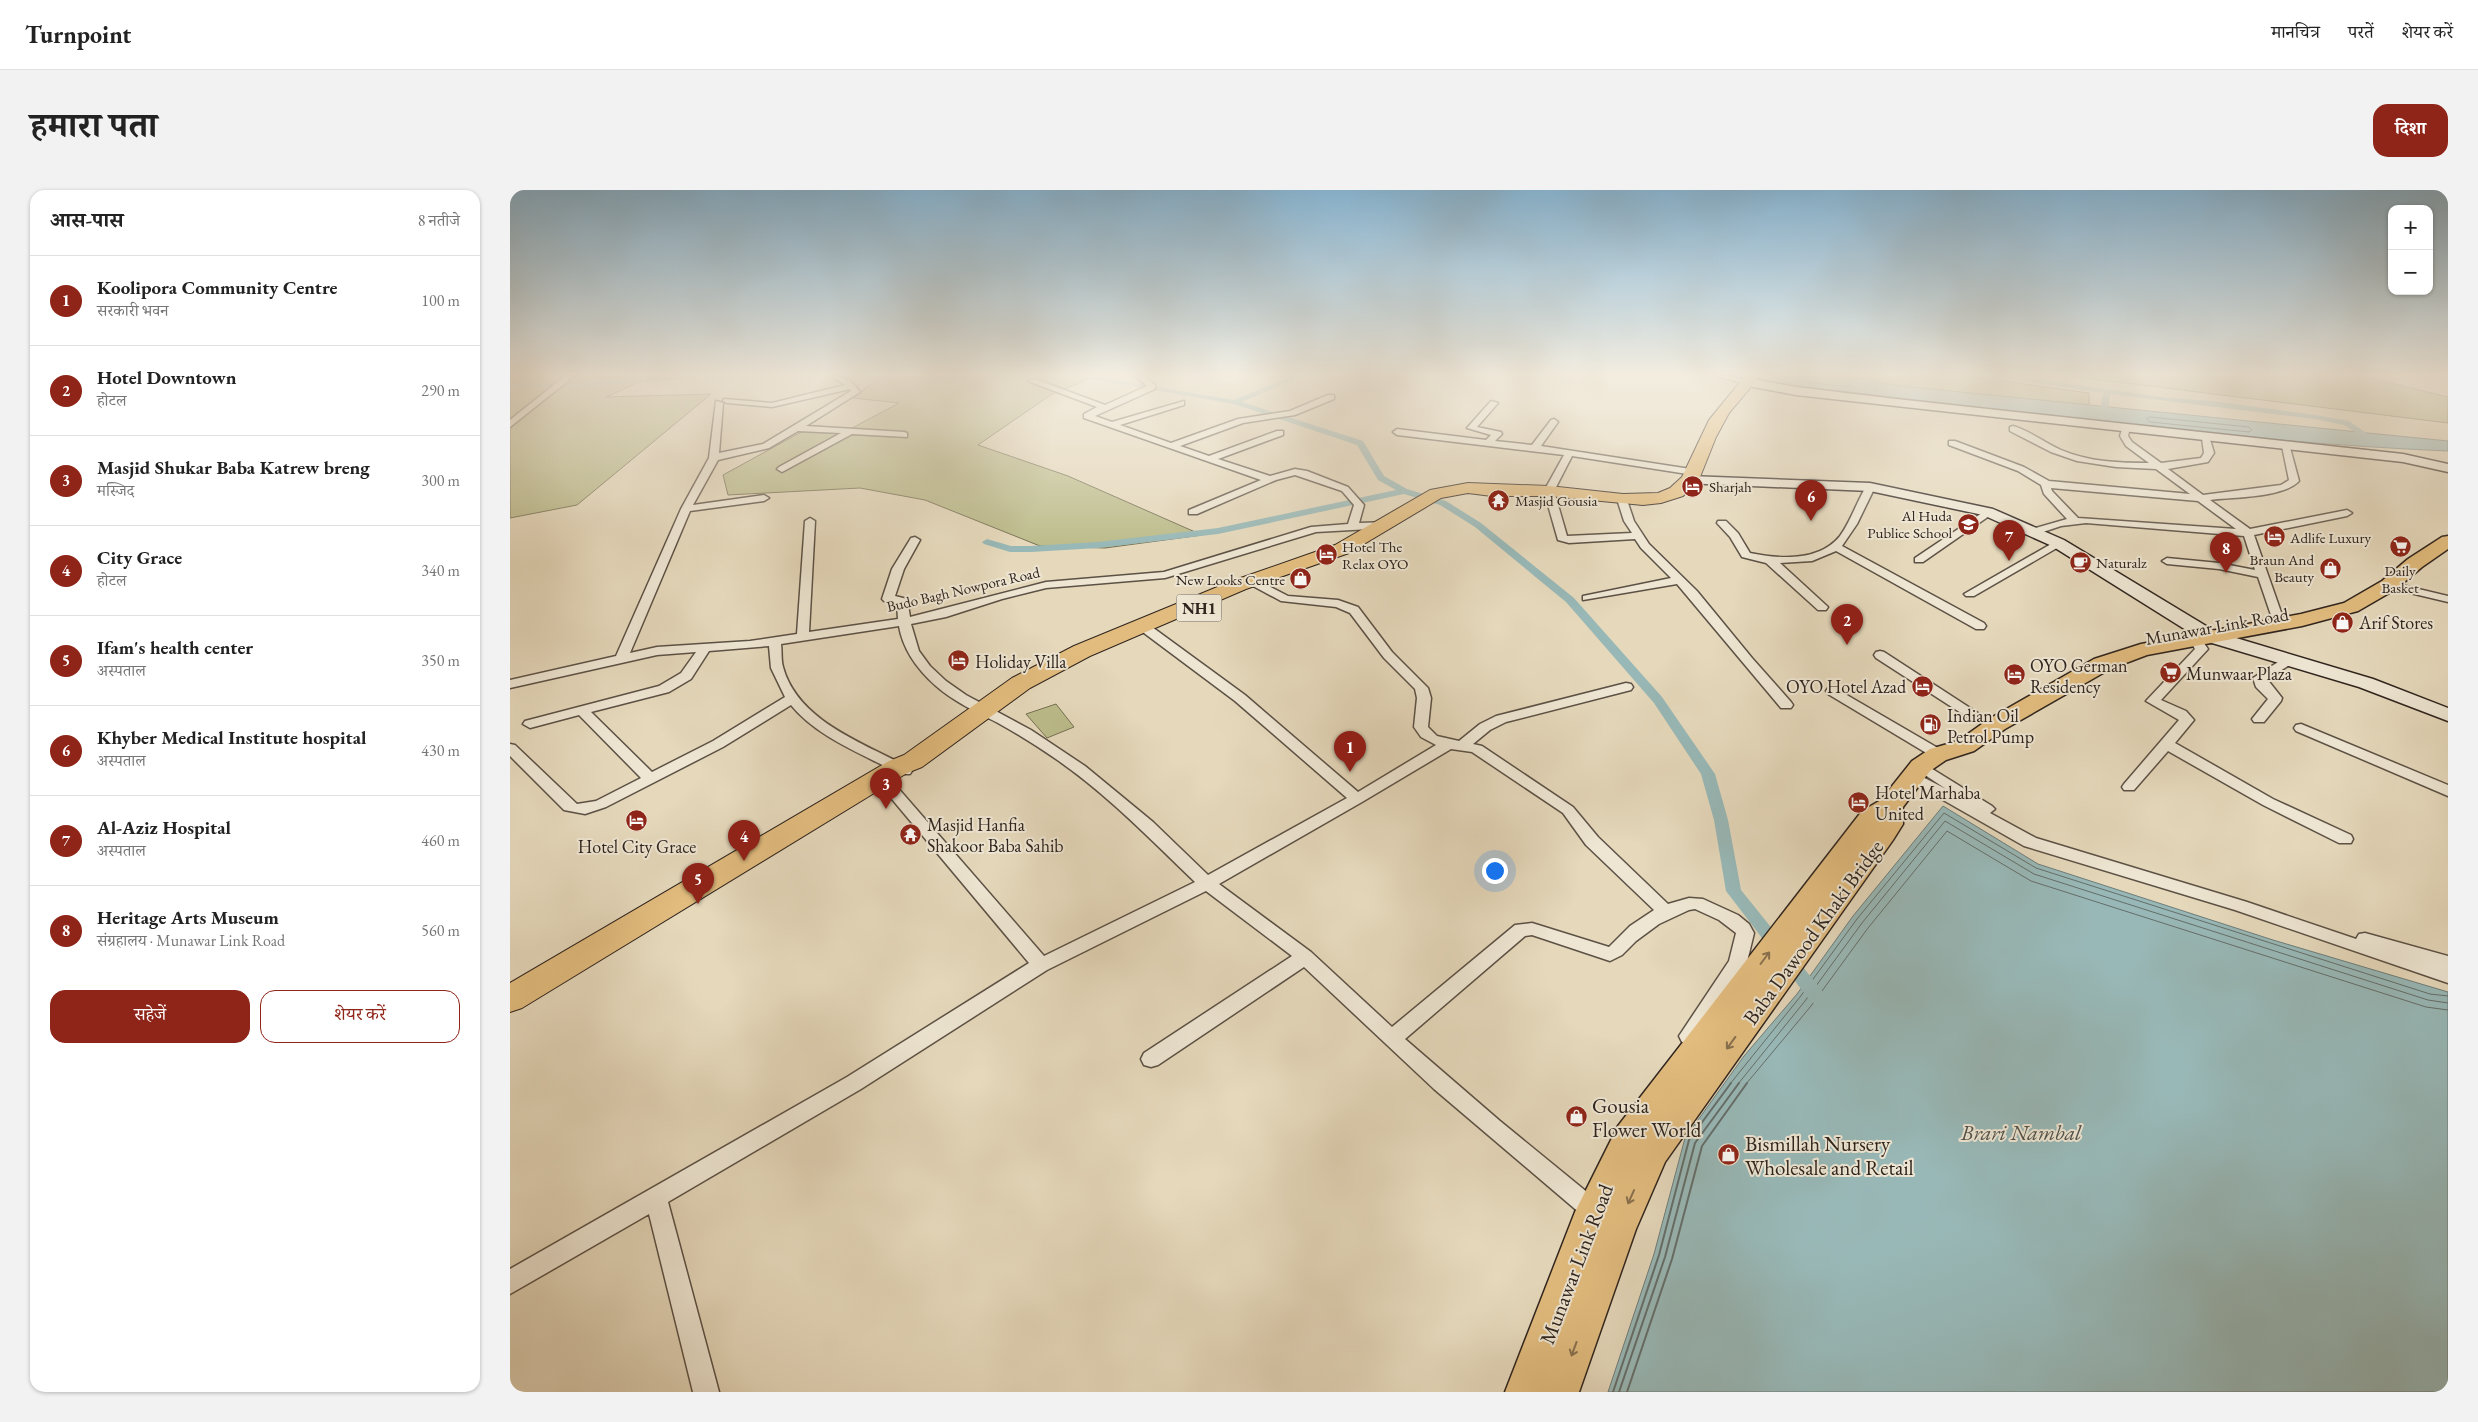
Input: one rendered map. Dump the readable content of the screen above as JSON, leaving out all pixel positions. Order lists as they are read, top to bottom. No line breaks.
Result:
{"streets":{"highway":["NH1"],"main road":["Munawar Link Road","Baba Dawood Khaki Bridge"],"street":["Budo Bagh Nowpora Road"]},"crossings":[["Budo Bagh Nowpora Road","NH1"],["Munawar Link Road","Baba Dawood Khaki Bridge"]],"water":["Brari Nambal"],"places":{"hotel":["Sharjah","Adlife Luxury","Hotel The Relax OYO","Holiday Villa","OYO German Residency","OYO Hotel Azad","Hotel Marhaba United","Hotel City Grace"],"temple":["Masjid Gousia","Masjid Hanfia Shakoor Baba Sahib"],"school or university":["Al Huda Publice School"],"supermarket":["Daily Basket","Munwaar Plaza"],"cafe":["Naturalz"],"shop":["Braun And Beauty","New Looks Centre","Arif Stores","Gousia Flower World","Bismillah Nursery Wholesale and Retail"],"fuel station":["Indian Oil Petrol Pump"]},"page":{"header":"Turnpoint","nav":["मानचित्र","परतें","शेयर करें"],"title":"हमारा पता","buttons":["दिशा",["सहेजें","शेयर करें"]],"heading":["आस-पास","8 नतीजे"],"map_buttons":["+","−"],"list":[{"mark":"1","name":"Koolipora Community Centre","note":"सरकारी भवन","value":"100 m"},{"mark":"2","name":"Hotel Downtown","note":"होटल","value":"290 m"},{"mark":"3","name":"Masjid Shukar Baba Katrew breng","note":"मस्जिद","value":"300 m"},{"mark":"4","name":"City Grace","note":"होटल","value":"340 m"},{"mark":"5","name":"Ifam's health center","note":"अस्पताल","value":"350 m"},{"mark":"6","name":"Khyber Medical Institute hospital","note":"अस्पताल","value":"430 m"},{"mark":"7","name":"Al-Aziz Hospital","note":"अस्पताल","value":"460 m"},{"mark":"8","name":"Heritage Arts Museum","note":"संग्रहालय · Munawar Link Road","value":"560 m"}],"pins":["6","7","8","2","1","3","4","5"]}}
